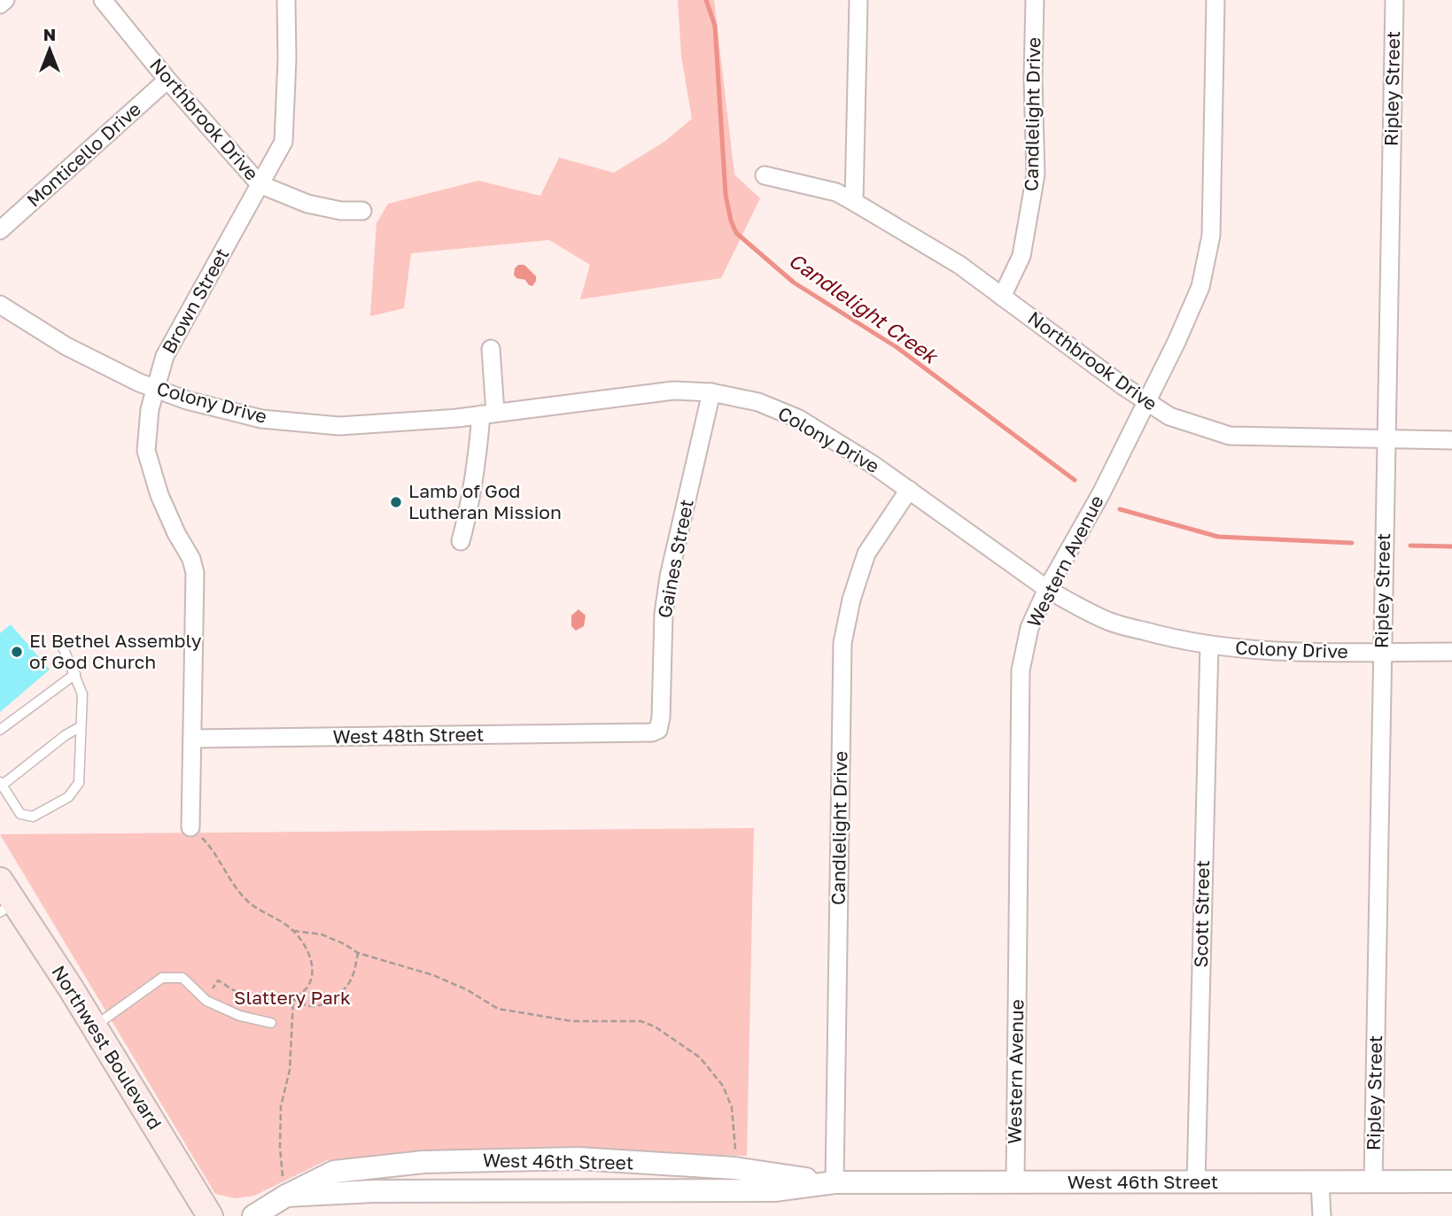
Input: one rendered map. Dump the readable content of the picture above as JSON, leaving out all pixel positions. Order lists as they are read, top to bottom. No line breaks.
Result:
{"streets":{"main road":["Northwest Boulevard"],"street":["Ripley Street","Candlelight Drive","Northbrook Drive","Monticello Drive","Brown Street","Colony Drive","Gaines Street","Western Avenue","West 48th Street","Scott Street","West 46th Street"]},"crossings":[["Ripley Street","Northbrook Drive"],["Ripley Street","Colony Drive"],["Ripley Street","West 46th Street"],["Candlelight Drive","Northbrook Drive"],["Candlelight Drive","Colony Drive"],["Candlelight Drive","West 46th Street"],["Northbrook Drive","Monticello Drive"],["Northbrook Drive","Brown Street"],["Northbrook Drive","Western Avenue"],["Brown Street","Colony Drive"],["Brown Street","West 48th Street"],["Colony Drive","Gaines Street"],["Colony Drive","Western Avenue"],["Colony Drive","Scott Street"],["Gaines Street","West 48th Street"],["Western Avenue","West 46th Street"],["Scott Street","West 46th Street"]],"water":["Candlelight Creek"],"parks":["Slattery Park"],"places":["Lamb of God Lutheran Mission","El Bethel Assembly of God Church"],"north":"top"}
